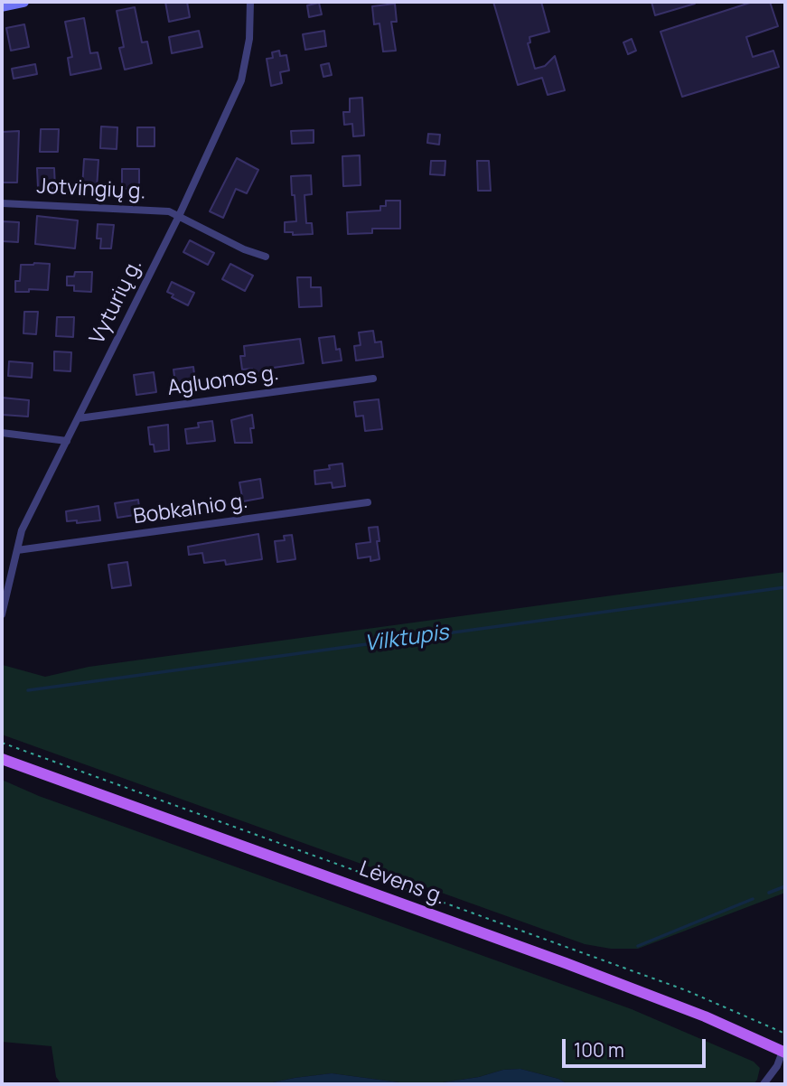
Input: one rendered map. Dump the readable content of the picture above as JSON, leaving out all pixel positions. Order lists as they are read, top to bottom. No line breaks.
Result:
{"streets":{"main road":["Lėvens g."],"street":["Jotvingių g.","Vyturių g.","Agluonos g.","Bobkalnio g."]},"crossings":[["Jotvingių g.","Vyturių g."],["Vyturių g.","Agluonos g."],["Vyturių g.","Bobkalnio g."]],"water":["Vilktupis"],"scale_bar":"100 m"}
